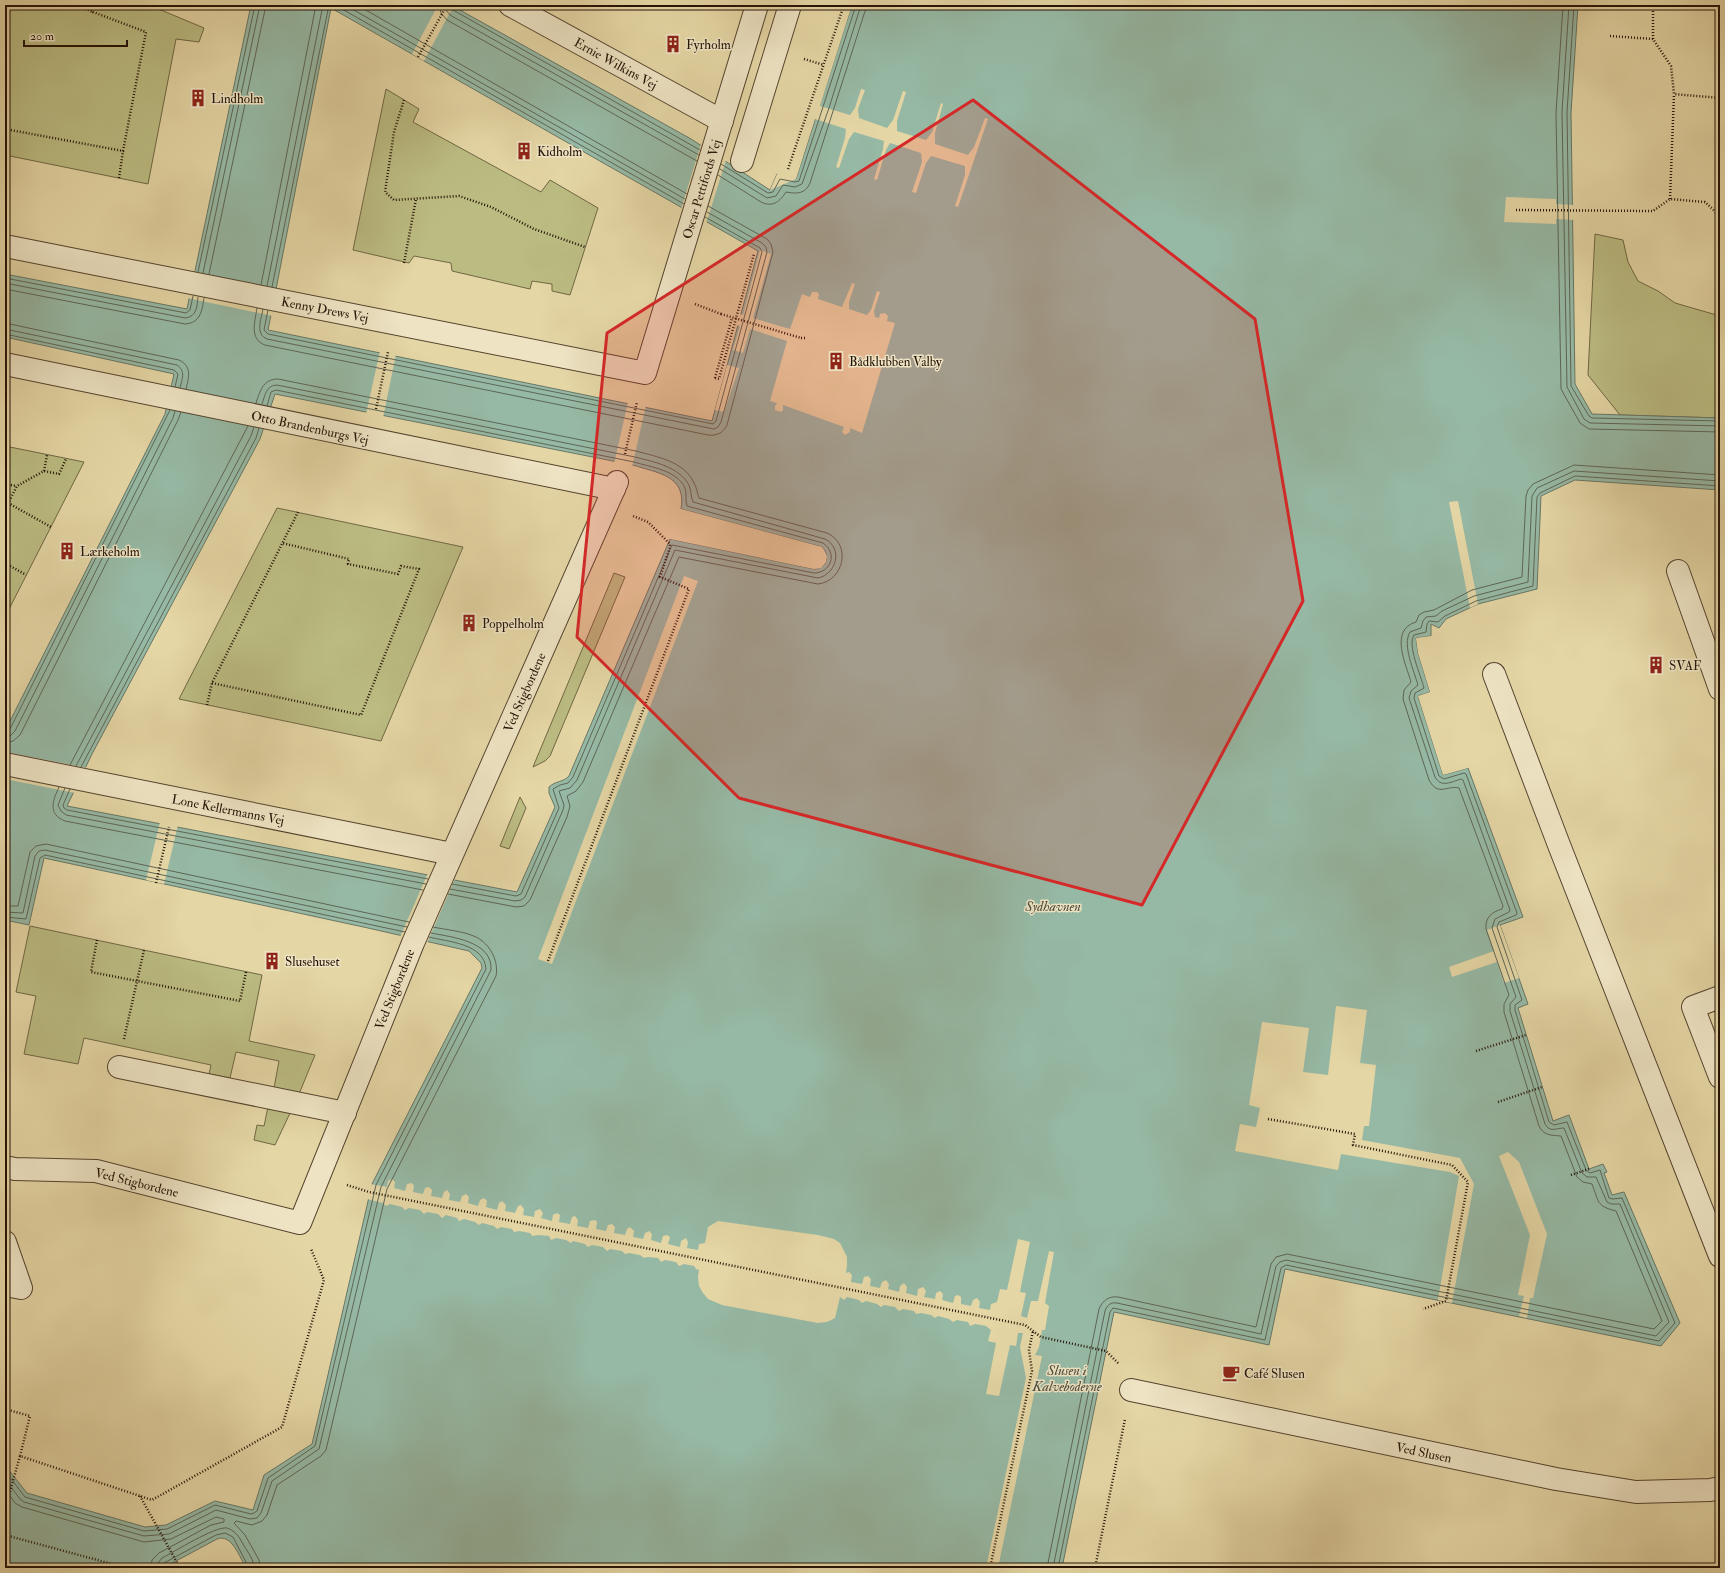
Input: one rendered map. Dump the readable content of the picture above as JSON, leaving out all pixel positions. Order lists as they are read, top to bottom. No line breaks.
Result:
{"streets":{"street":["Ernie Wilkins Vej","Oscar Pettifords Vej","Kenny Drews Vej","Otto Brandenburgs Vej","Ved Stigbordene","Lone Kellermanns Vej","Ved Slusen"]},"crossings":[["Ernie Wilkins Vej","Oscar Pettifords Vej"],["Oscar Pettifords Vej","Kenny Drews Vej"],["Otto Brandenburgs Vej","Ved Stigbordene"],["Ved Stigbordene","Lone Kellermanns Vej"]],"water":["Sydhavnen","Slusen i Kalveboderne"],"places":{"building":["Fyrholm","Lindholm","Kidholm","Bådklubben Valby","Lærkeholm","Poppelholm","SVAF","Slusehuset"],"cafe":["Café Slusen"]},"scale_bar":"20 m"}
